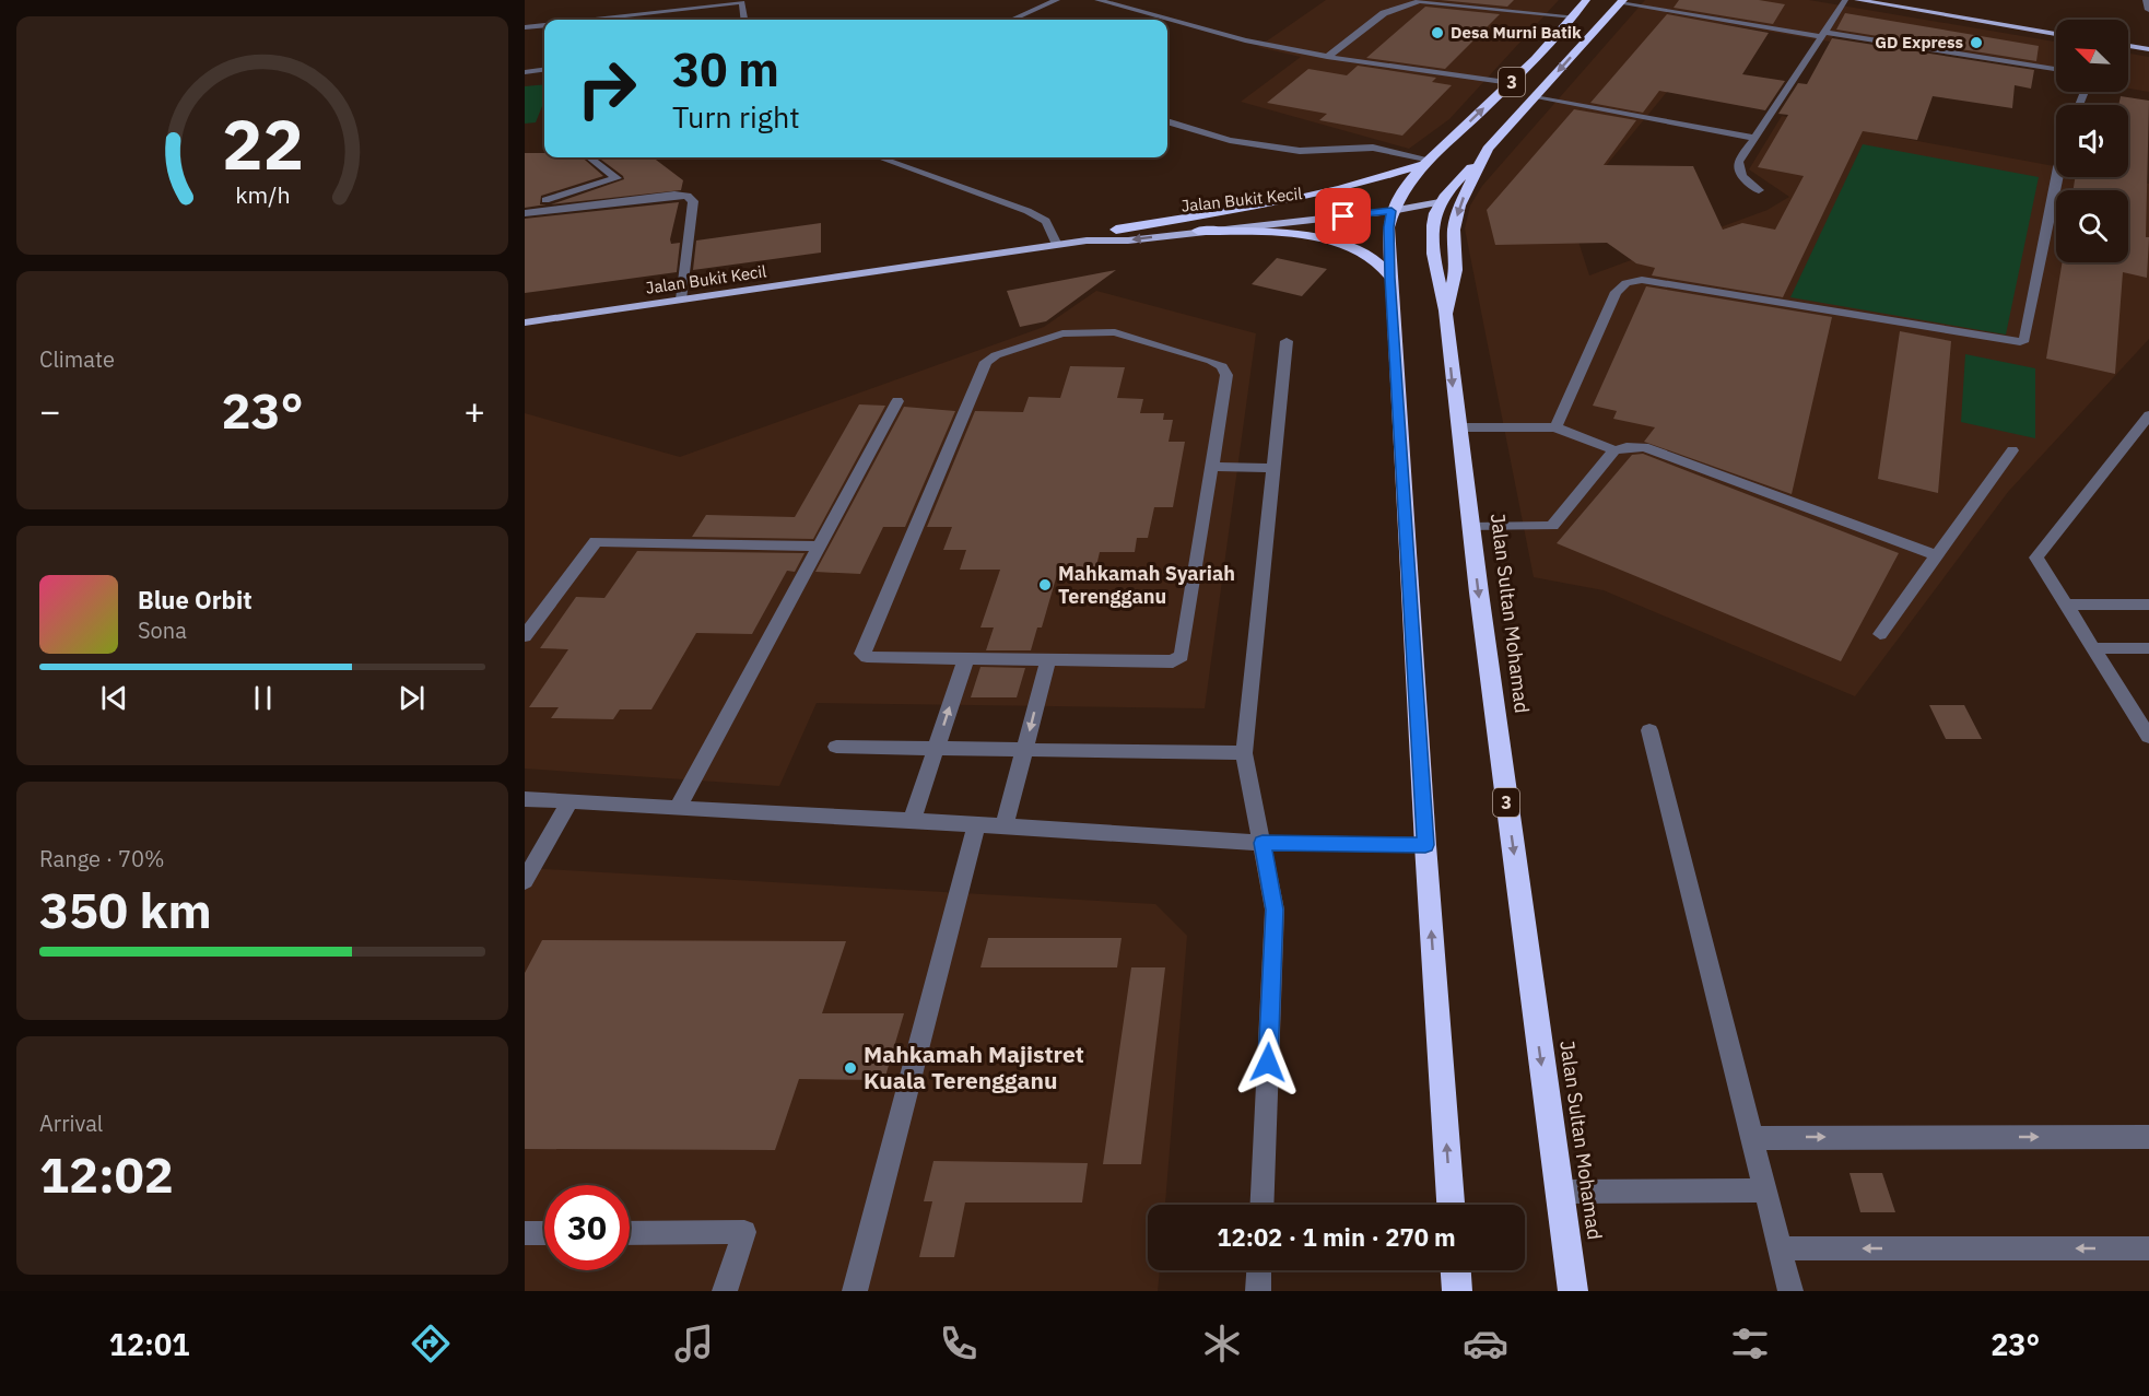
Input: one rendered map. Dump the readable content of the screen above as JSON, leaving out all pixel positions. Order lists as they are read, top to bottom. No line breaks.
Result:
{"streets":{"highway":["3","Jalan Sultan Mohamad"],"main road":["Jalan Bukit Kecil"]},"crossings":[["3","Jalan Bukit Kecil"],["3","Jalan Sultan Mohamad"]],"places":["Desa Murni Batik","GD Express","Mahkamah Syariah Terengganu","Mahkamah Majistret Kuala Terengganu"],"north":"top left","page":{"turn":["30 m","Turn right"],"tile":["Climate",["Range · 70%","350 km"],["Arrival","12:02"]],"heat":["−","23°","+"],"song":["Blue Orbit","Sona"],"limit":"30","trip":"12:02 · 1 min · 270 m","tabs":["12:01","23°"],"gauge":["22","km/h"]}}
